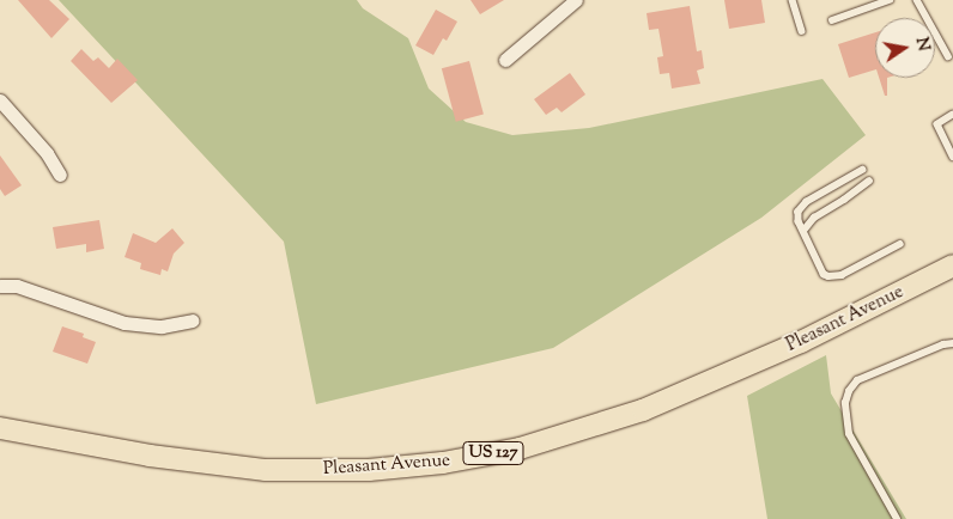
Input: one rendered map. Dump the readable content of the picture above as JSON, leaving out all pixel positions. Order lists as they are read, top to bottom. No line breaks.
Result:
{"streets":{"main road":["Pleasant Avenue","US 127"]},"north":"right"}
